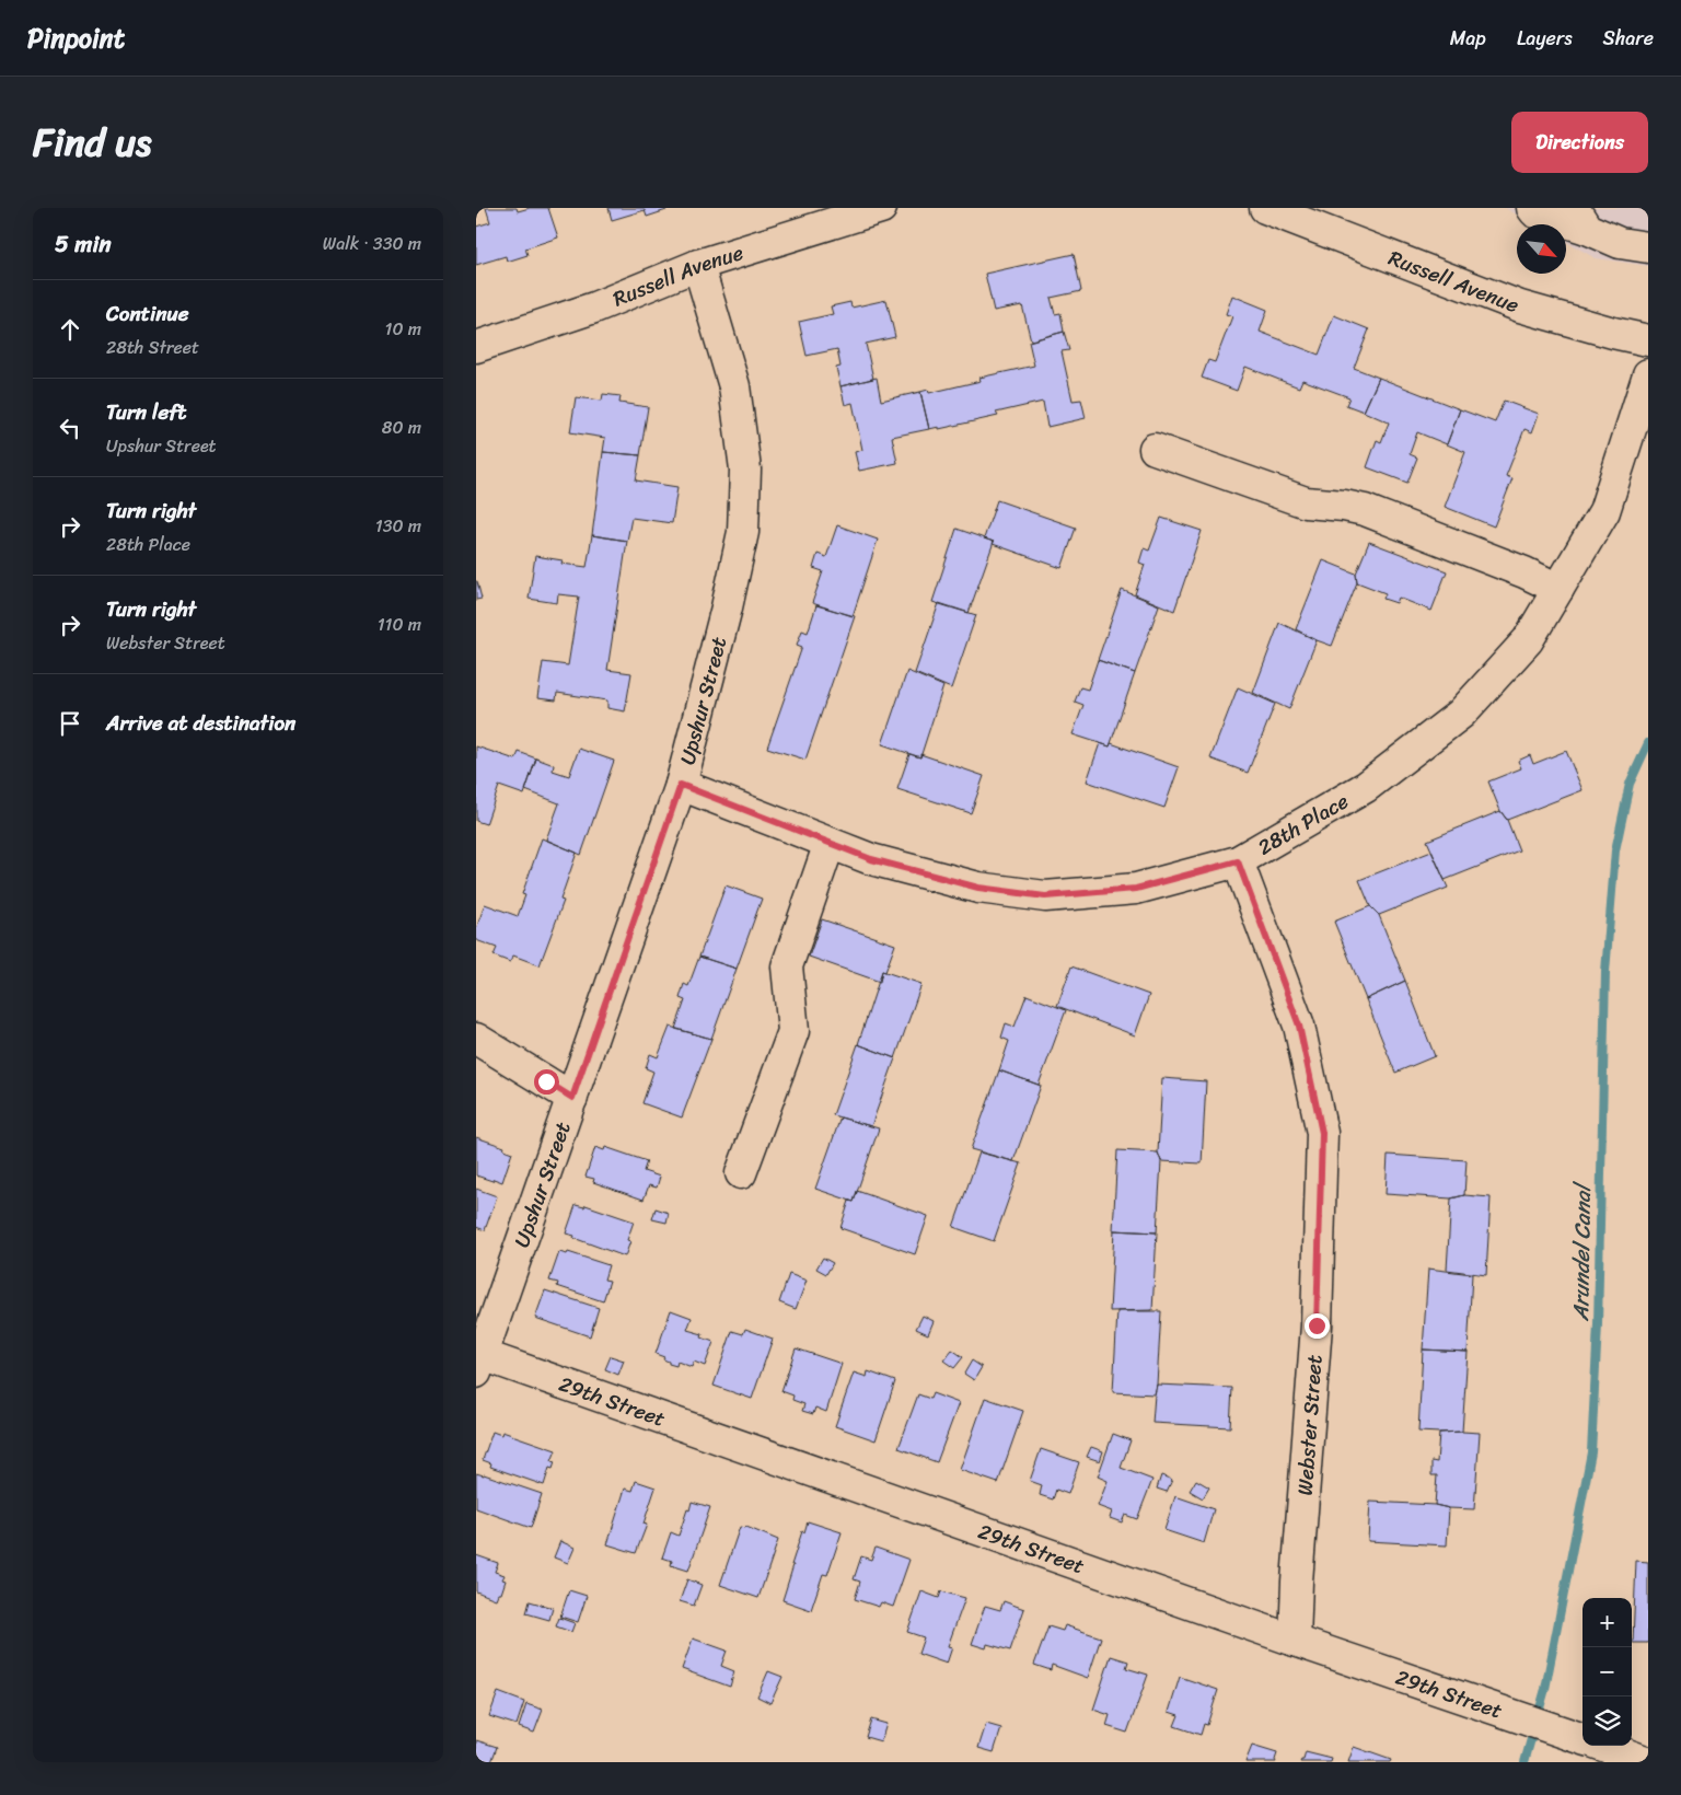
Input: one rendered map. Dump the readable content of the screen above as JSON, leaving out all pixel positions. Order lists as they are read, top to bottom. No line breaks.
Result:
{"streets":{"street":["Russell Avenue","Upshur Street","28th Place","29th Street","Webster Street"]},"crossings":[["Russell Avenue","Upshur Street"],["Upshur Street","28th Place"],["Upshur Street","29th Street"],["28th Place","Webster Street"],["29th Street","Webster Street"]],"water":["Arundel Canal"],"north":"bottom right","page":{"header":"Pinpoint","nav":["Map","Layers","Share"],"title":"Find us","buttons":"Directions","heading":["5 min","Walk · 330 m"],"list":[["Continue","28th Street","10 m"],["Turn left","Upshur Street","80 m"],["Turn right","28th Place","130 m"],["Turn right","Webster Street","110 m"],"Arrive at destination"],"map_buttons":["+","−"]}}
